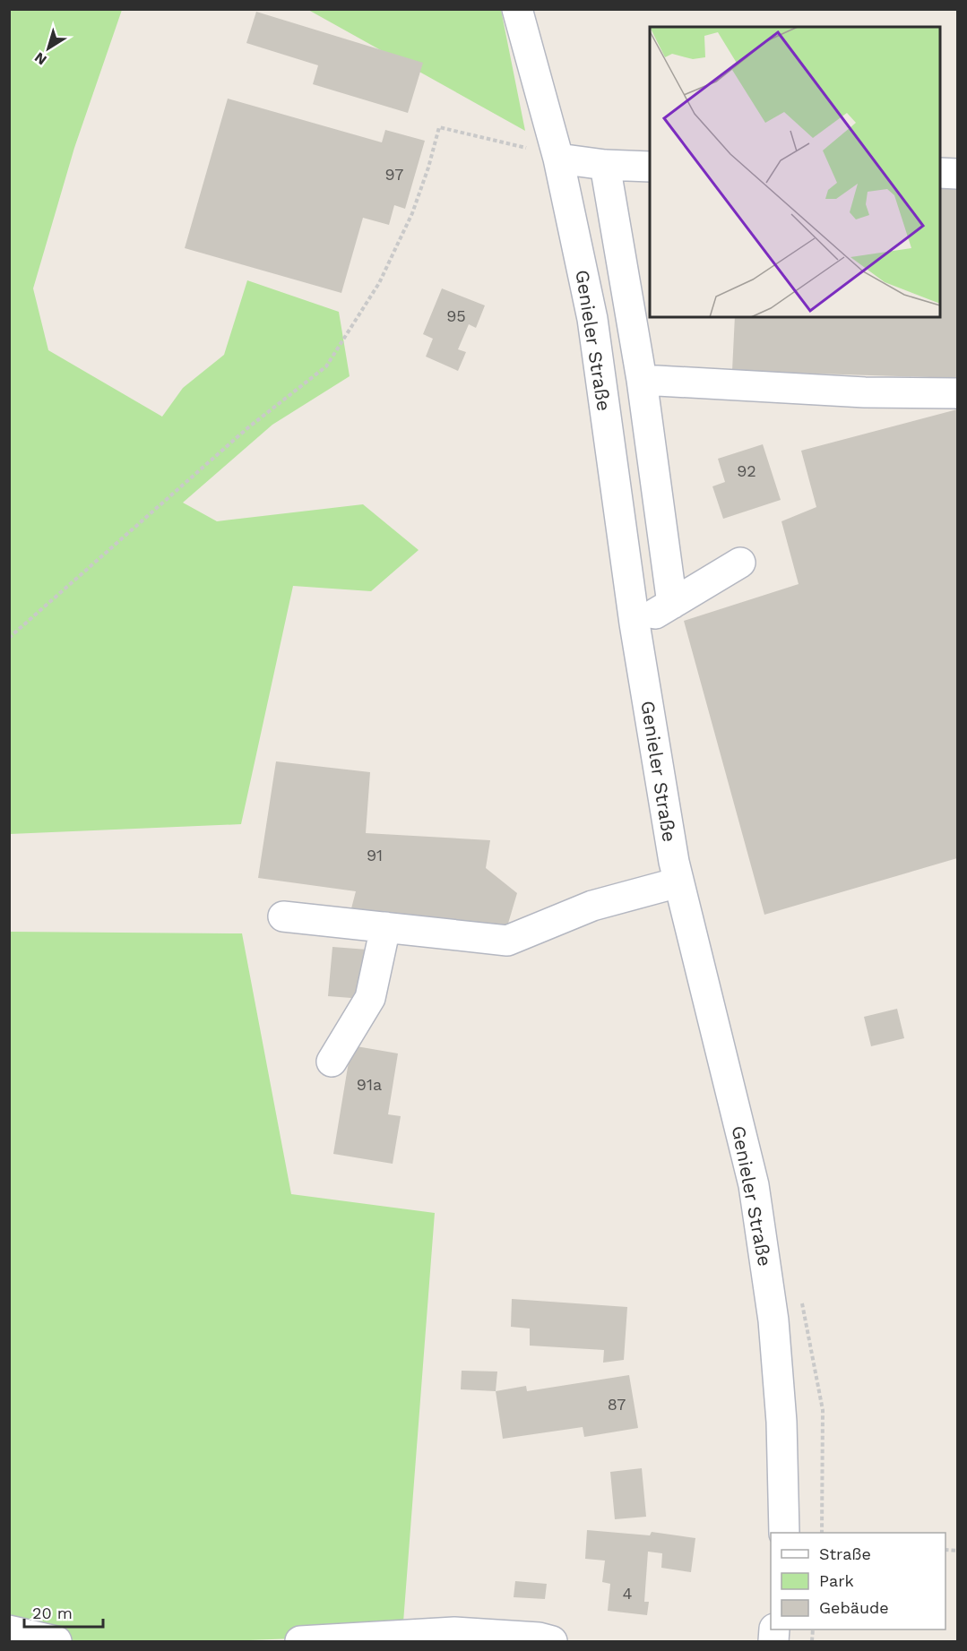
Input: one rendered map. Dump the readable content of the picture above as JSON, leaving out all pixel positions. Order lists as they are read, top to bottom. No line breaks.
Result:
{"streets":{"street":["Genieler Straße"]},"house_numbers":["97","95","92","91","91a","87","4"],"legend":["Straße","Park","Gebäude"],"scale_bar":"20 m","north":"bottom left"}
